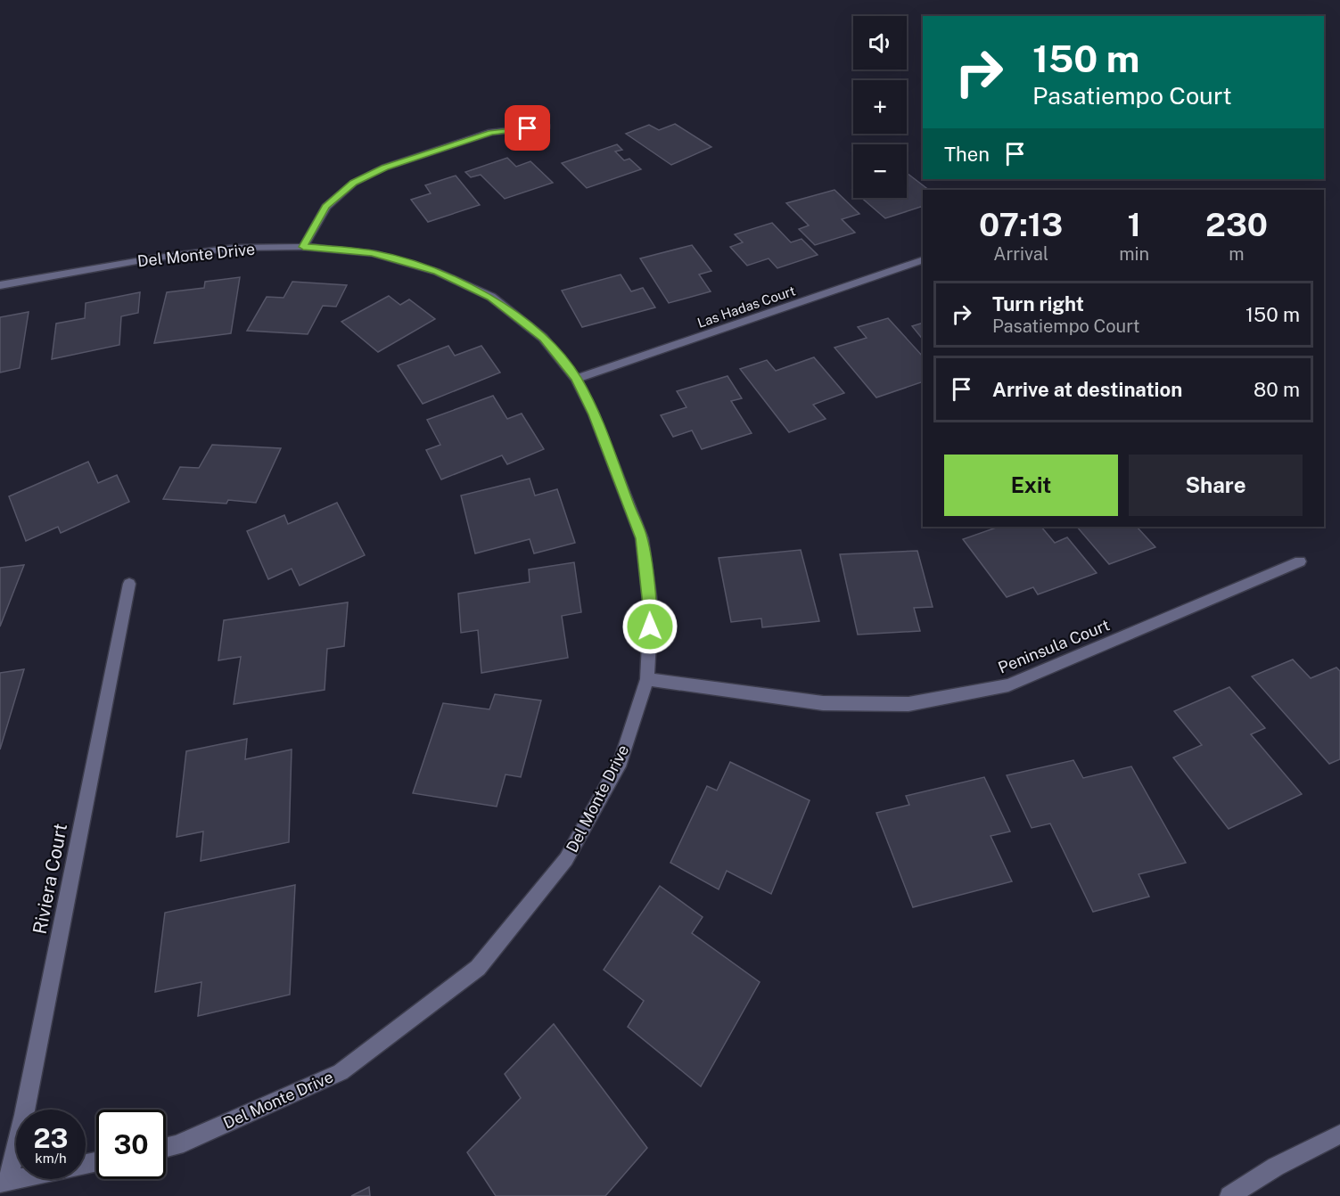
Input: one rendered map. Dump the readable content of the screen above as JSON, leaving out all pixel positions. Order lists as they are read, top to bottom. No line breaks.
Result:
{"streets":{"street":["Del Monte Drive","Las Hadas Court","Peninsula Court","Riviera Court"]},"crossings":[["Del Monte Drive","Las Hadas Court"],["Del Monte Drive","Peninsula Court"]],"page":{"map_buttons":["+","−"],"turn":["150 m","Pasatiempo Court"],"then":"Then","eta":["07:13","Arrival","1","min","230","m"],"list":[{"name":"Turn right","note":"Pasatiempo Court","value":"150 m"},{"name":"Arrive at destination","value":"80 m"}],"buttons":["Exit","Share"],"speed":"23 km/h","limit":"30"}}
